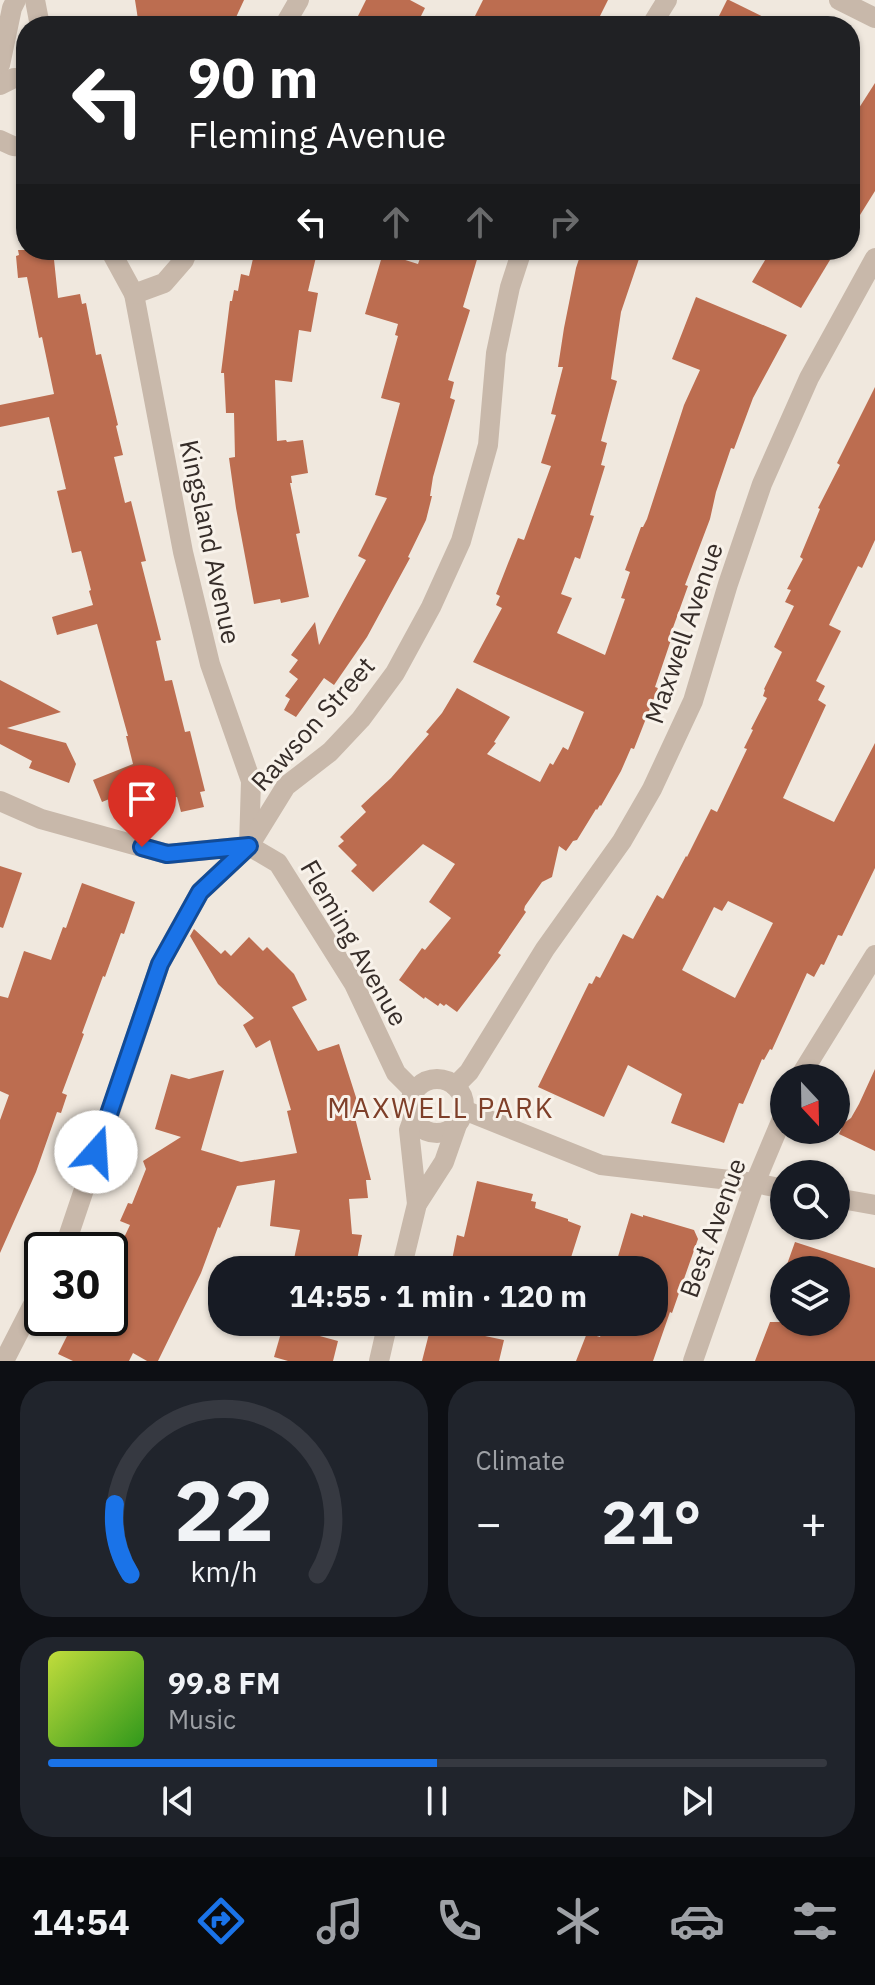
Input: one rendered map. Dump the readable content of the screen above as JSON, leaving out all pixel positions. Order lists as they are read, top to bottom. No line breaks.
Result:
{"streets":{"street":["Kingsland Avenue","Maxwell Avenue","Rawson Street","Fleming Avenue","Best Avenue"]},"crossings":[["Kingsland Avenue","Rawson Street"],["Kingsland Avenue","Fleming Avenue"],["Maxwell Avenue","Fleming Avenue"],["Rawson Street","Fleming Avenue"]],"districts":["MAXWELL PARK"],"north":"bottom","page":{"turn":["90 m","Fleming Avenue"],"limit":"30","trip":"14:55 · 1 min · 120 m","tile":"Climate","heat":["−","21°","+"],"song":["99.8 FM","Music"],"tabs":"14:54","gauge":["22","km/h"]}}
